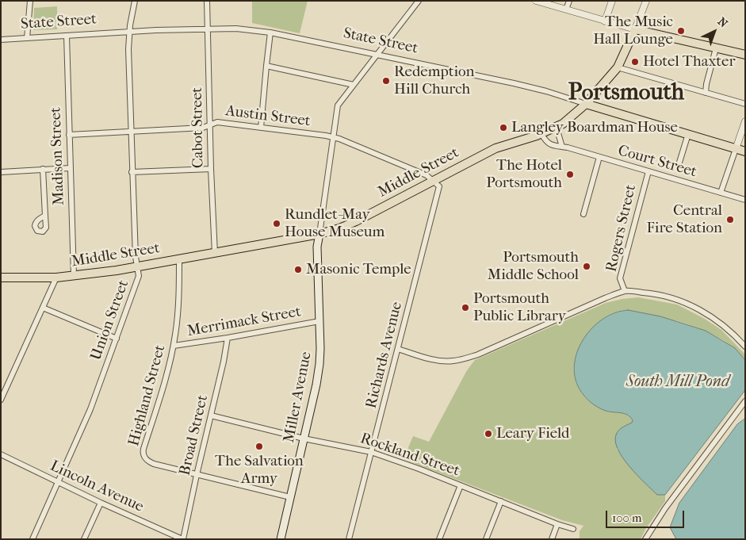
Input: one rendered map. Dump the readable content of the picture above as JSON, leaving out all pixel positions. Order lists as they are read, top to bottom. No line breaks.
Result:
{"streets":{"main road":["State Street","Middle Street","Miller Avenue"],"street":["Austin Street","Cabot Street","Madison Street","Court Street","Rogers Street","Union Street","Merrimack Street","Richards Avenue","Highland Street","Broad Street","Rockland Street","Lincoln Avenue"]},"crossings":[["State Street","Cabot Street"],["State Street","Madison Street"],["State Street","Middle Street"],["State Street","Union Street"],["Austin Street","Cabot Street"],["Austin Street","Madison Street"],["Austin Street","Middle Street"],["Austin Street","Union Street"],["Austin Street","Richards Avenue"],["Cabot Street","Middle Street"],["Madison Street","Middle Street"],["Court Street","Middle Street"],["Court Street","Rogers Street"],["Middle Street","Union Street"],["Middle Street","Richards Avenue"],["Middle Street","Highland Street"],["Middle Street","Miller Avenue"],["Union Street","Lincoln Avenue"],["Merrimack Street","Highland Street"],["Merrimack Street","Miller Avenue"],["Merrimack Street","Broad Street"],["Richards Avenue","Rockland Street"],["Highland Street","Miller Avenue"],["Highland Street","Broad Street"],["Miller Avenue","Rockland Street"],["Broad Street","Rockland Street"],["Broad Street","Lincoln Avenue"]],"districts":["Portsmouth"],"water":["South Mill Pond"],"places":["The Music Hall Lounge","Hotel Thaxter","Redemption Hill Church","Langley Boardman House","The Hotel Portsmouth","Central Fire Station","Rundlet-May House Museum","Portsmouth Middle School","Masonic Temple","Portsmouth Public Library","Leary Field","The Salvation Army"],"scale_bar":"100 m","north":"top right"}
